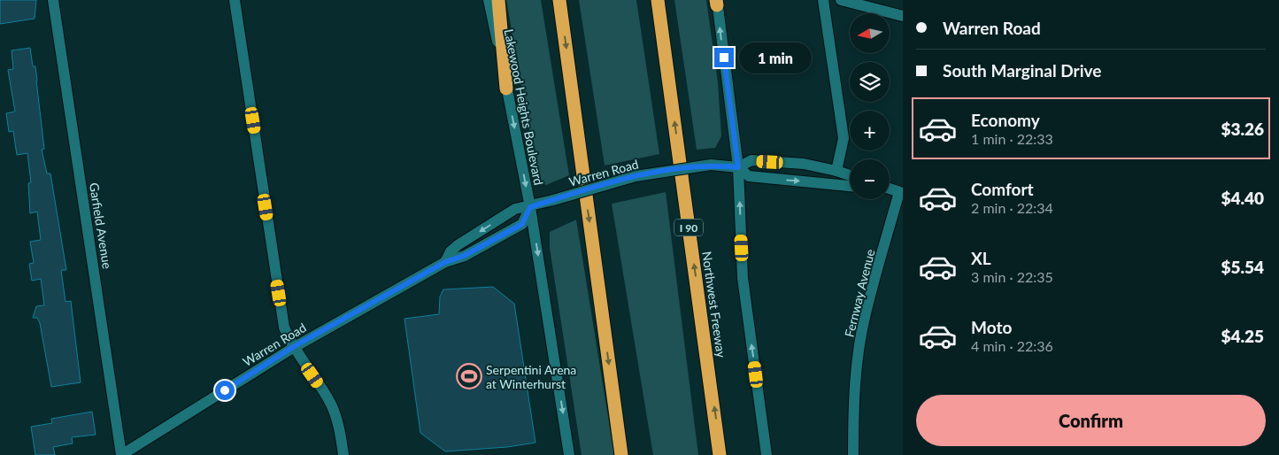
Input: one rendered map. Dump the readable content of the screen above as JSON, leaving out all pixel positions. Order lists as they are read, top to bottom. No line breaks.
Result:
{"streets":{"highway":["I 90","Northwest Freeway"],"main road":["Lakewood Heights Boulevard","Warren Road","Garfield Avenue","Fernway Avenue"]},"crossings":[["Lakewood Heights Boulevard","Warren Road"],["Warren Road","Garfield Avenue"]],"one_way":["Lakewood Heights Boulevard"],"places":{"sports":["Serpentini Arena at Winterhurst"]},"north":"left","page":{"banner":["Warren Road","South Marginal Drive"],"map_buttons":["+","−"],"bubble":"1 min","list":[{"name":"Economy","note":"1 min · 22:33","value":"$3.26"},{"name":"Comfort","note":"2 min · 22:34","value":"$4.40"},{"name":"XL","note":"3 min · 22:35","value":"$5.54"},{"name":"Moto","note":"4 min · 22:36","value":"$4.25"}],"buttons":"Confirm"}}
